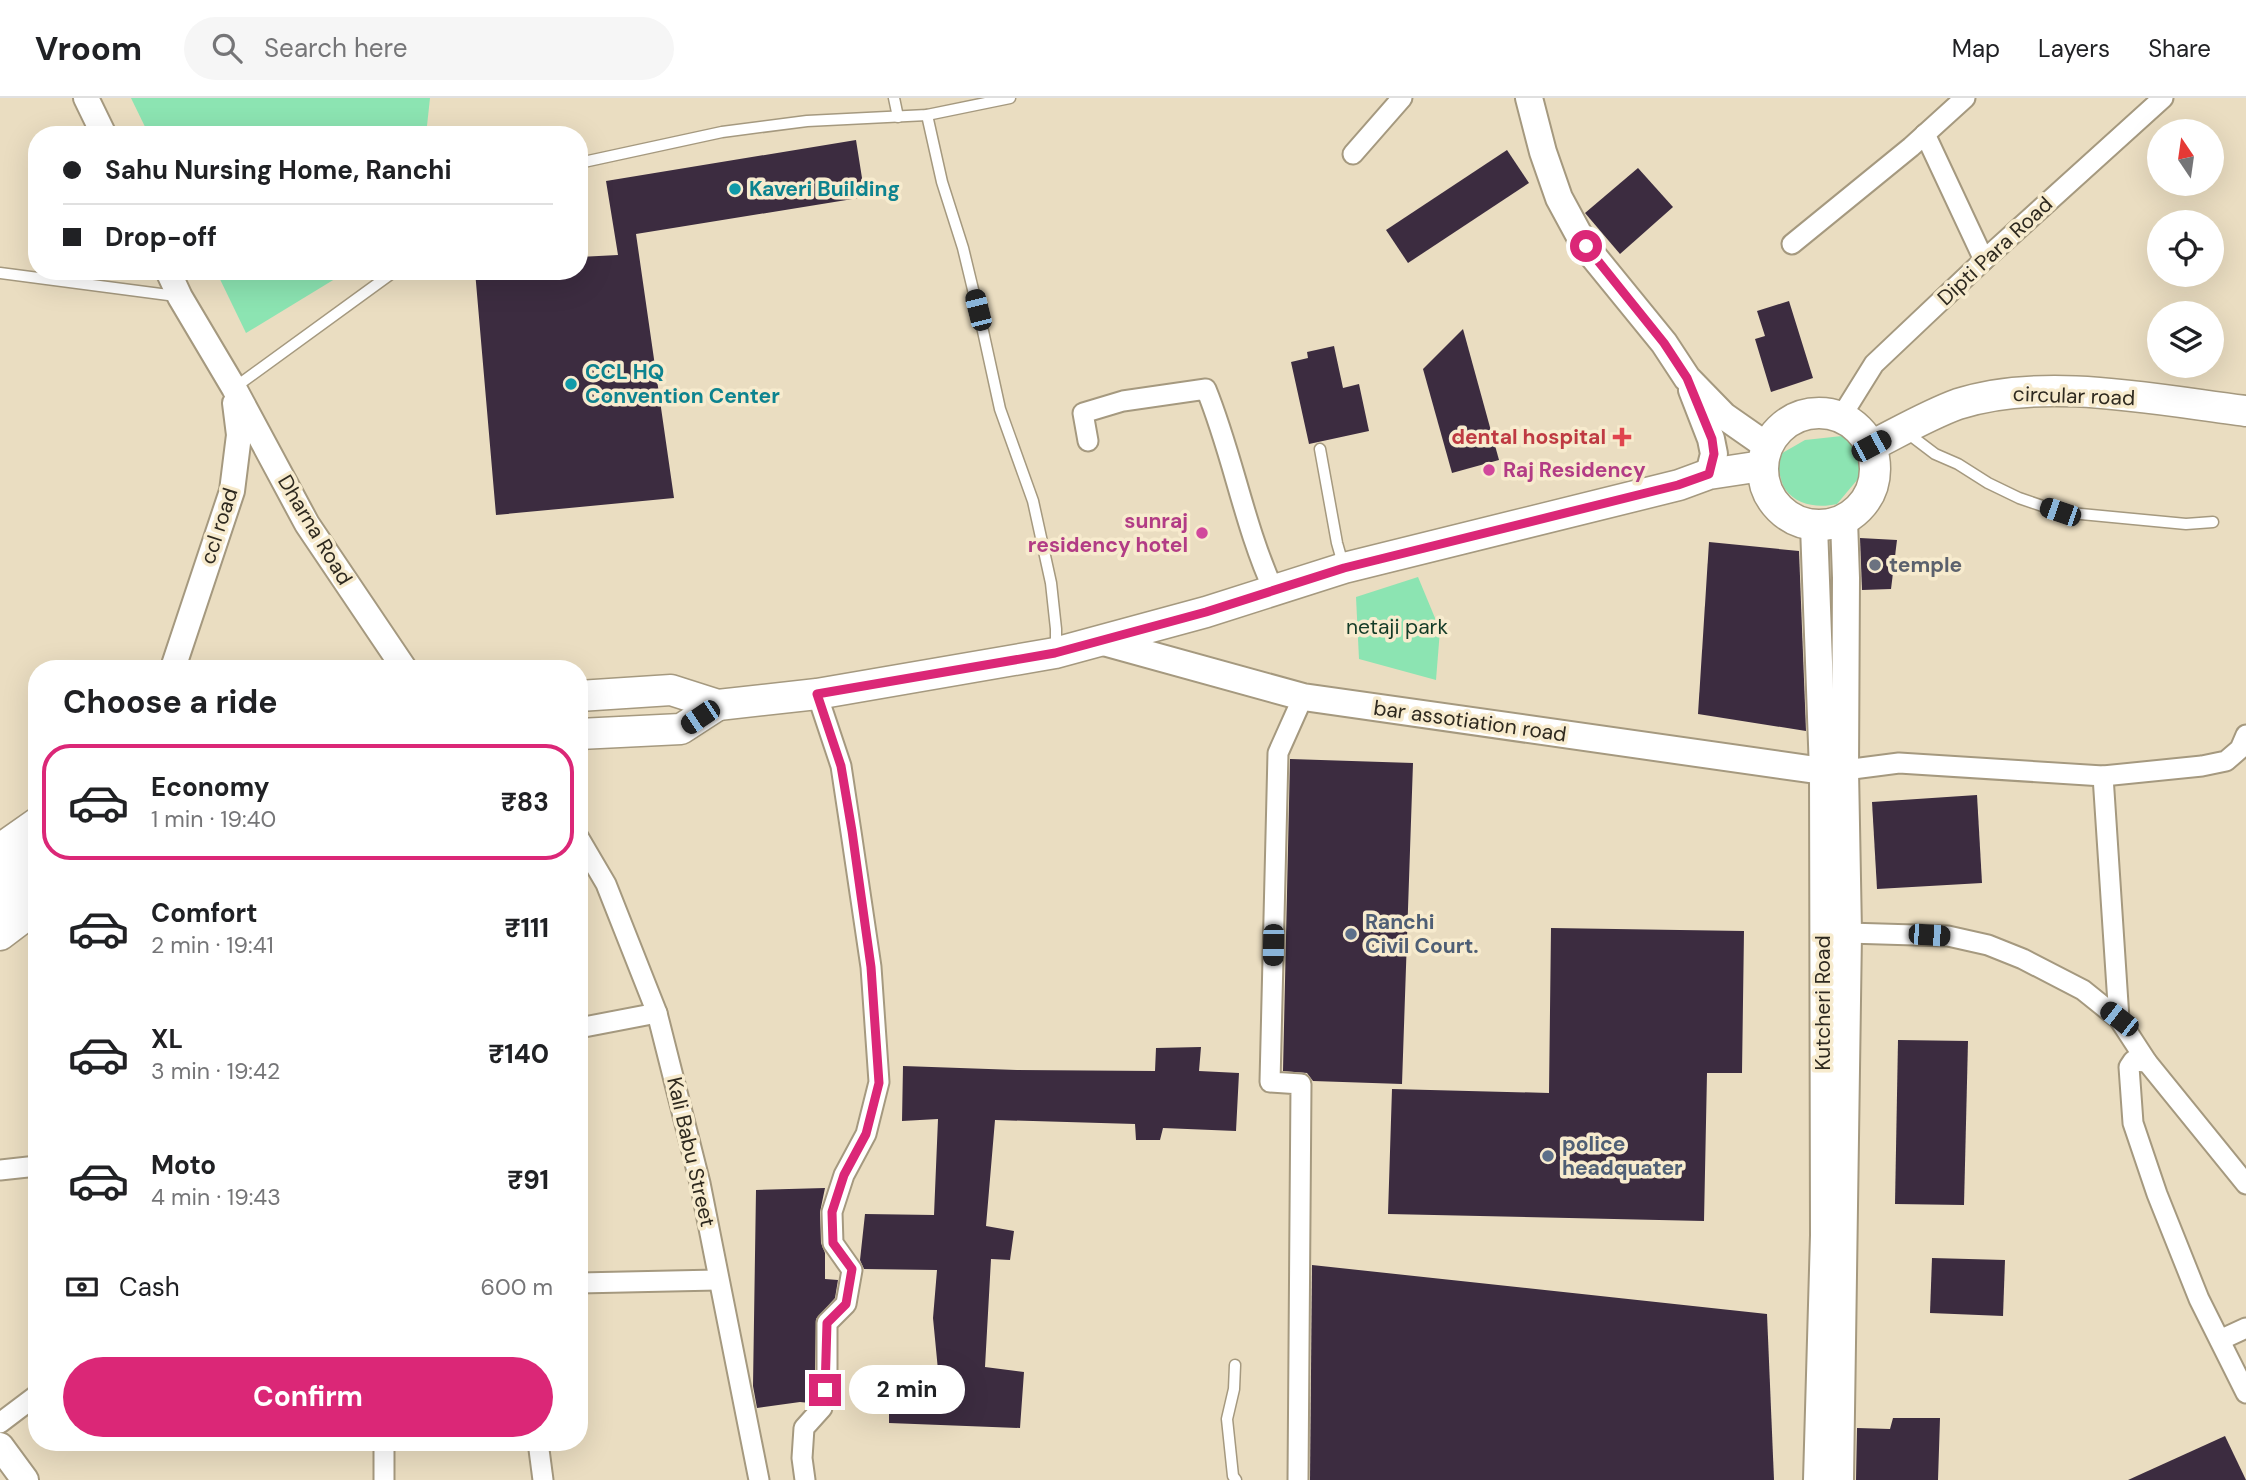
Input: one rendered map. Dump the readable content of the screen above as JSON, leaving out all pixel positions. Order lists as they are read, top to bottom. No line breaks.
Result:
{"streets":{"main road":["circular road","bar assotiation road","Kutcheri Road"],"street":["Dipti Para Road","ccl road","Dharna Road","Kali Babu Street"]},"crossings":[["Dipti Para Road","circular road"],["Dipti Para Road","Kutcheri Road"],["circular road","Kutcheri Road"],["ccl road","Dharna Road"],["bar assotiation road","Kutcheri Road"]],"parks":["netaji park"],"places":{"other":["Kaveri Building","CCL HQ Convention Center","Raj Residency","sunraj residency hotel","temple","Ranchi Civil Court.","police headquater"],"health":["dental hospital"]},"north":"top","page":{"header":"Vroom","search":"Search here","nav":["Map","Layers","Share"],"banner":["Sahu Nursing Home, Ranchi","Drop-off"],"heading":"Choose a ride","list":[{"name":"Economy","note":"1 min · 19:40","value":"₹83"},{"name":"Comfort","note":"2 min · 19:41","value":"₹111"},{"name":"XL","note":"3 min · 19:42","value":"₹140"},{"name":"Moto","note":"4 min · 19:43","value":"₹91"}],"pay":["Cash","600 m"],"buttons":"Confirm","bubble":"2 min"}}
